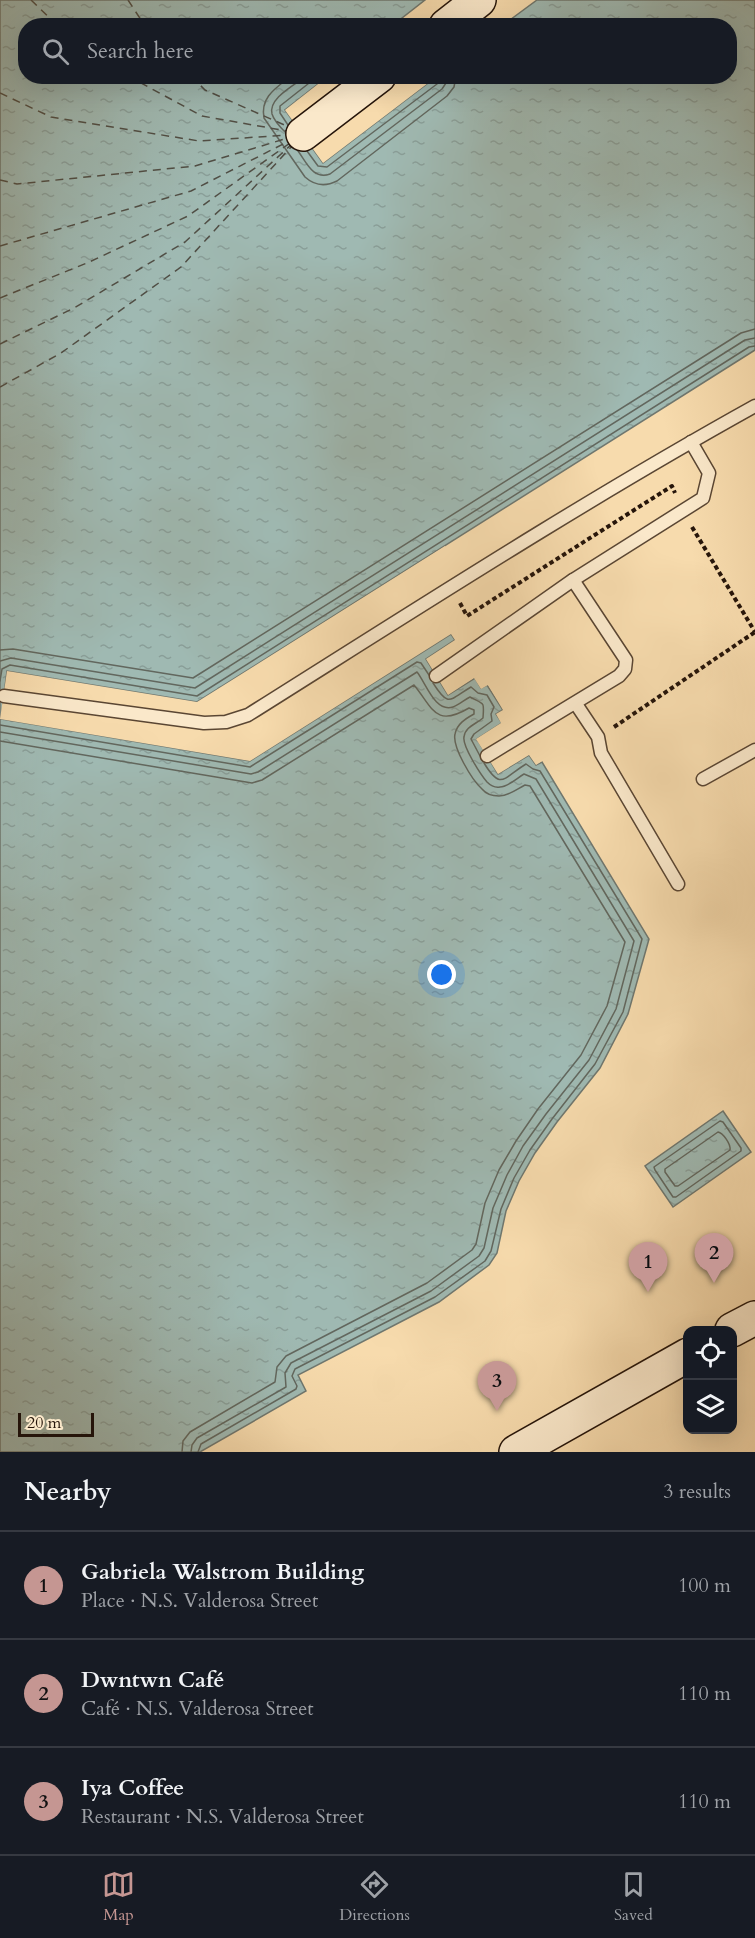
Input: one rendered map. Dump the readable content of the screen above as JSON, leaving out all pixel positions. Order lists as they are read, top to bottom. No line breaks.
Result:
{"scale_bar":"20 m","page":{"search":"Search here","pins":["2","1","3"],"scale":"20 m","heading":["Nearby","3 results"],"list":[{"mark":"1","name":"Gabriela Walstrom Building","note":"Place · N.S. Valderosa Street","value":"100 m"},{"mark":"2","name":"Dwntwn Café","note":"Café · N.S. Valderosa Street","value":"110 m"},{"mark":"3","name":"Iya Coffee","note":"Restaurant · N.S. Valderosa Street","value":"110 m"}],"nav":["Map","Directions","Saved"]}}
